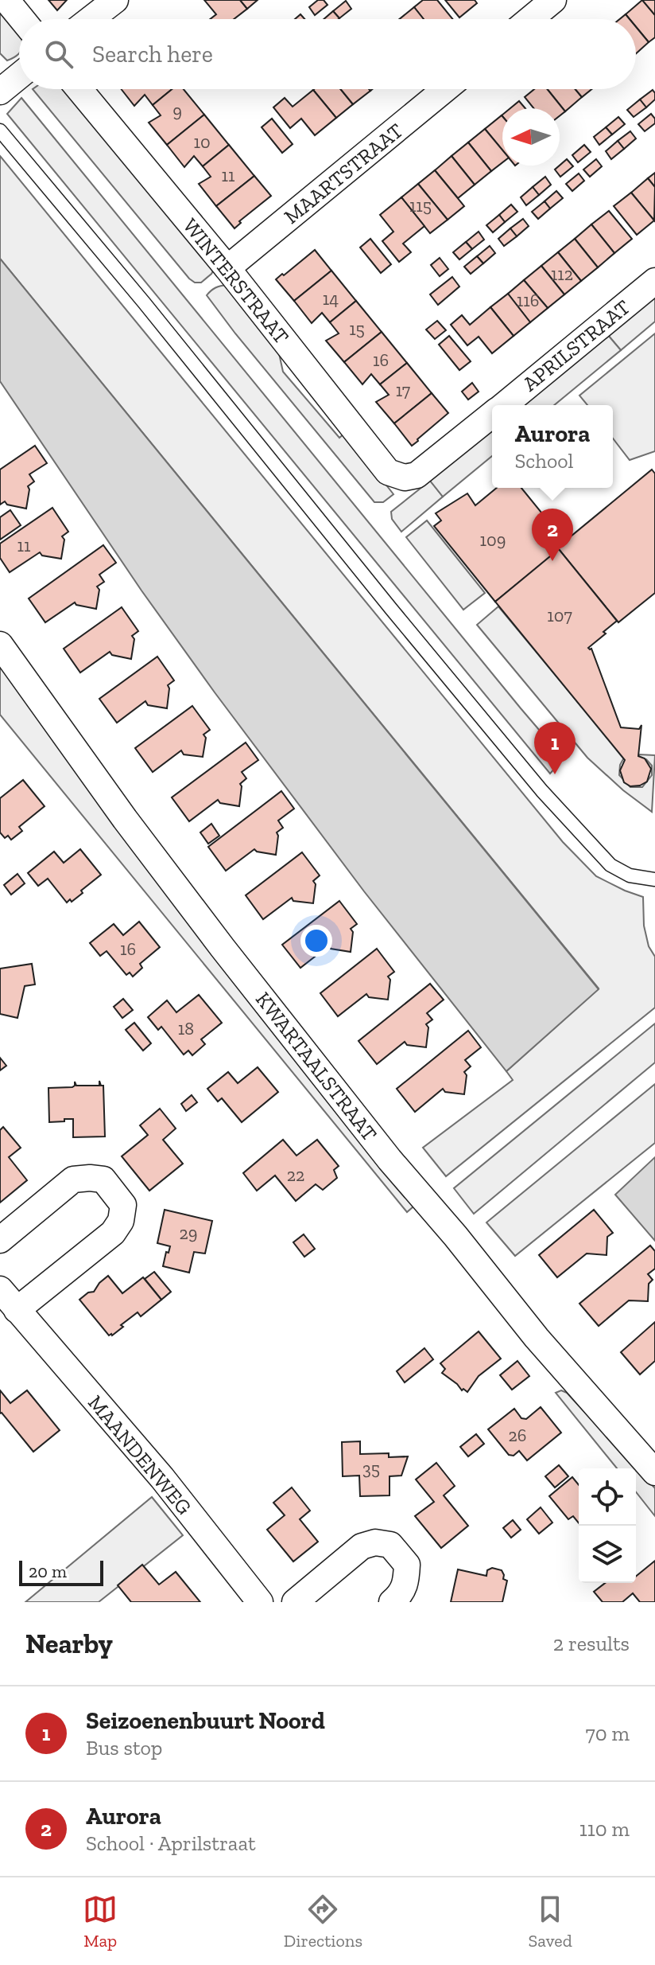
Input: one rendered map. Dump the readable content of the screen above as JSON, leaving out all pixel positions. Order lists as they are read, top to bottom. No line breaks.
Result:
{"streets":{"street":["MAARTSTRAAT","WINTERSTRAAT","APRILSTRAAT","KWARTAALSTRAAT","MAANDENWEG"]},"crossings":[["MAARTSTRAAT","WINTERSTRAAT"],["WINTERSTRAAT","APRILSTRAAT"]],"house_numbers":["9","10","11","115","112","14","116","15","16","17","109","11","107","16","18","22","29","26","35"],"scale_bar":"20 m","north":"left","page":{"search":"Search here","popup":["Aurora","School"],"pins":["2","1"],"scale":"20 m","heading":["Nearby","2 results"],"list":[{"mark":"1","name":"Seizoenenbuurt Noord","note":"Bus stop","value":"70 m"},{"mark":"2","name":"Aurora","note":"School · Aprilstraat","value":"110 m"}],"nav":["Map","Directions","Saved"]}}
